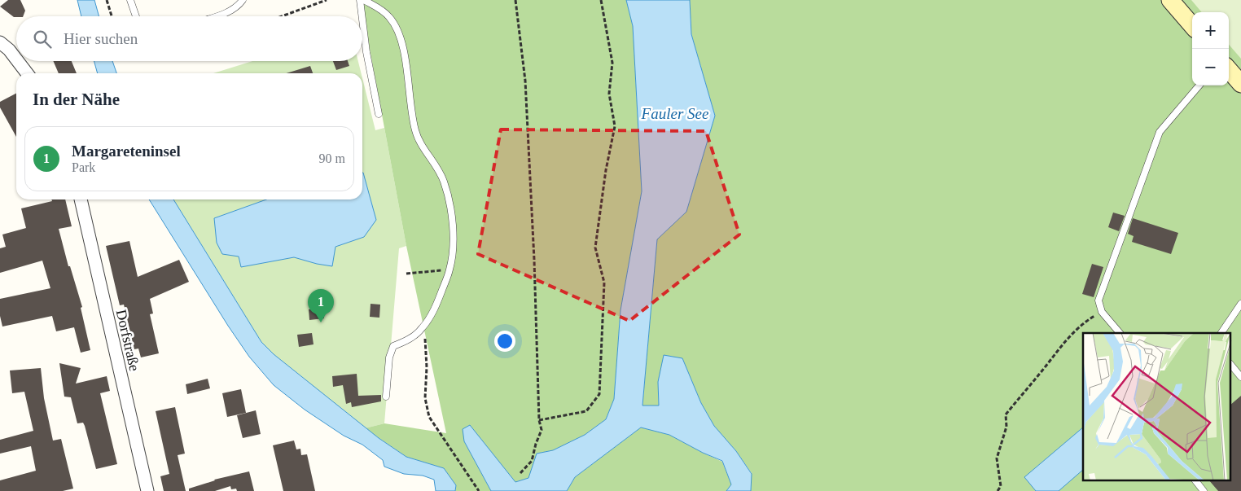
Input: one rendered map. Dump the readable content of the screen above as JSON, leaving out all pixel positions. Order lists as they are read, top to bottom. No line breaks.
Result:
{"streets":{"street":["Dorfstraße"]},"water":["Fauler See"],"page":{"map_buttons":["+","−"],"search":"Hier suchen","heading":"In der Nähe","list":[{"mark":"1","name":"Margareteninsel","note":"Park","value":"90 m"}],"pins":"1"}}
